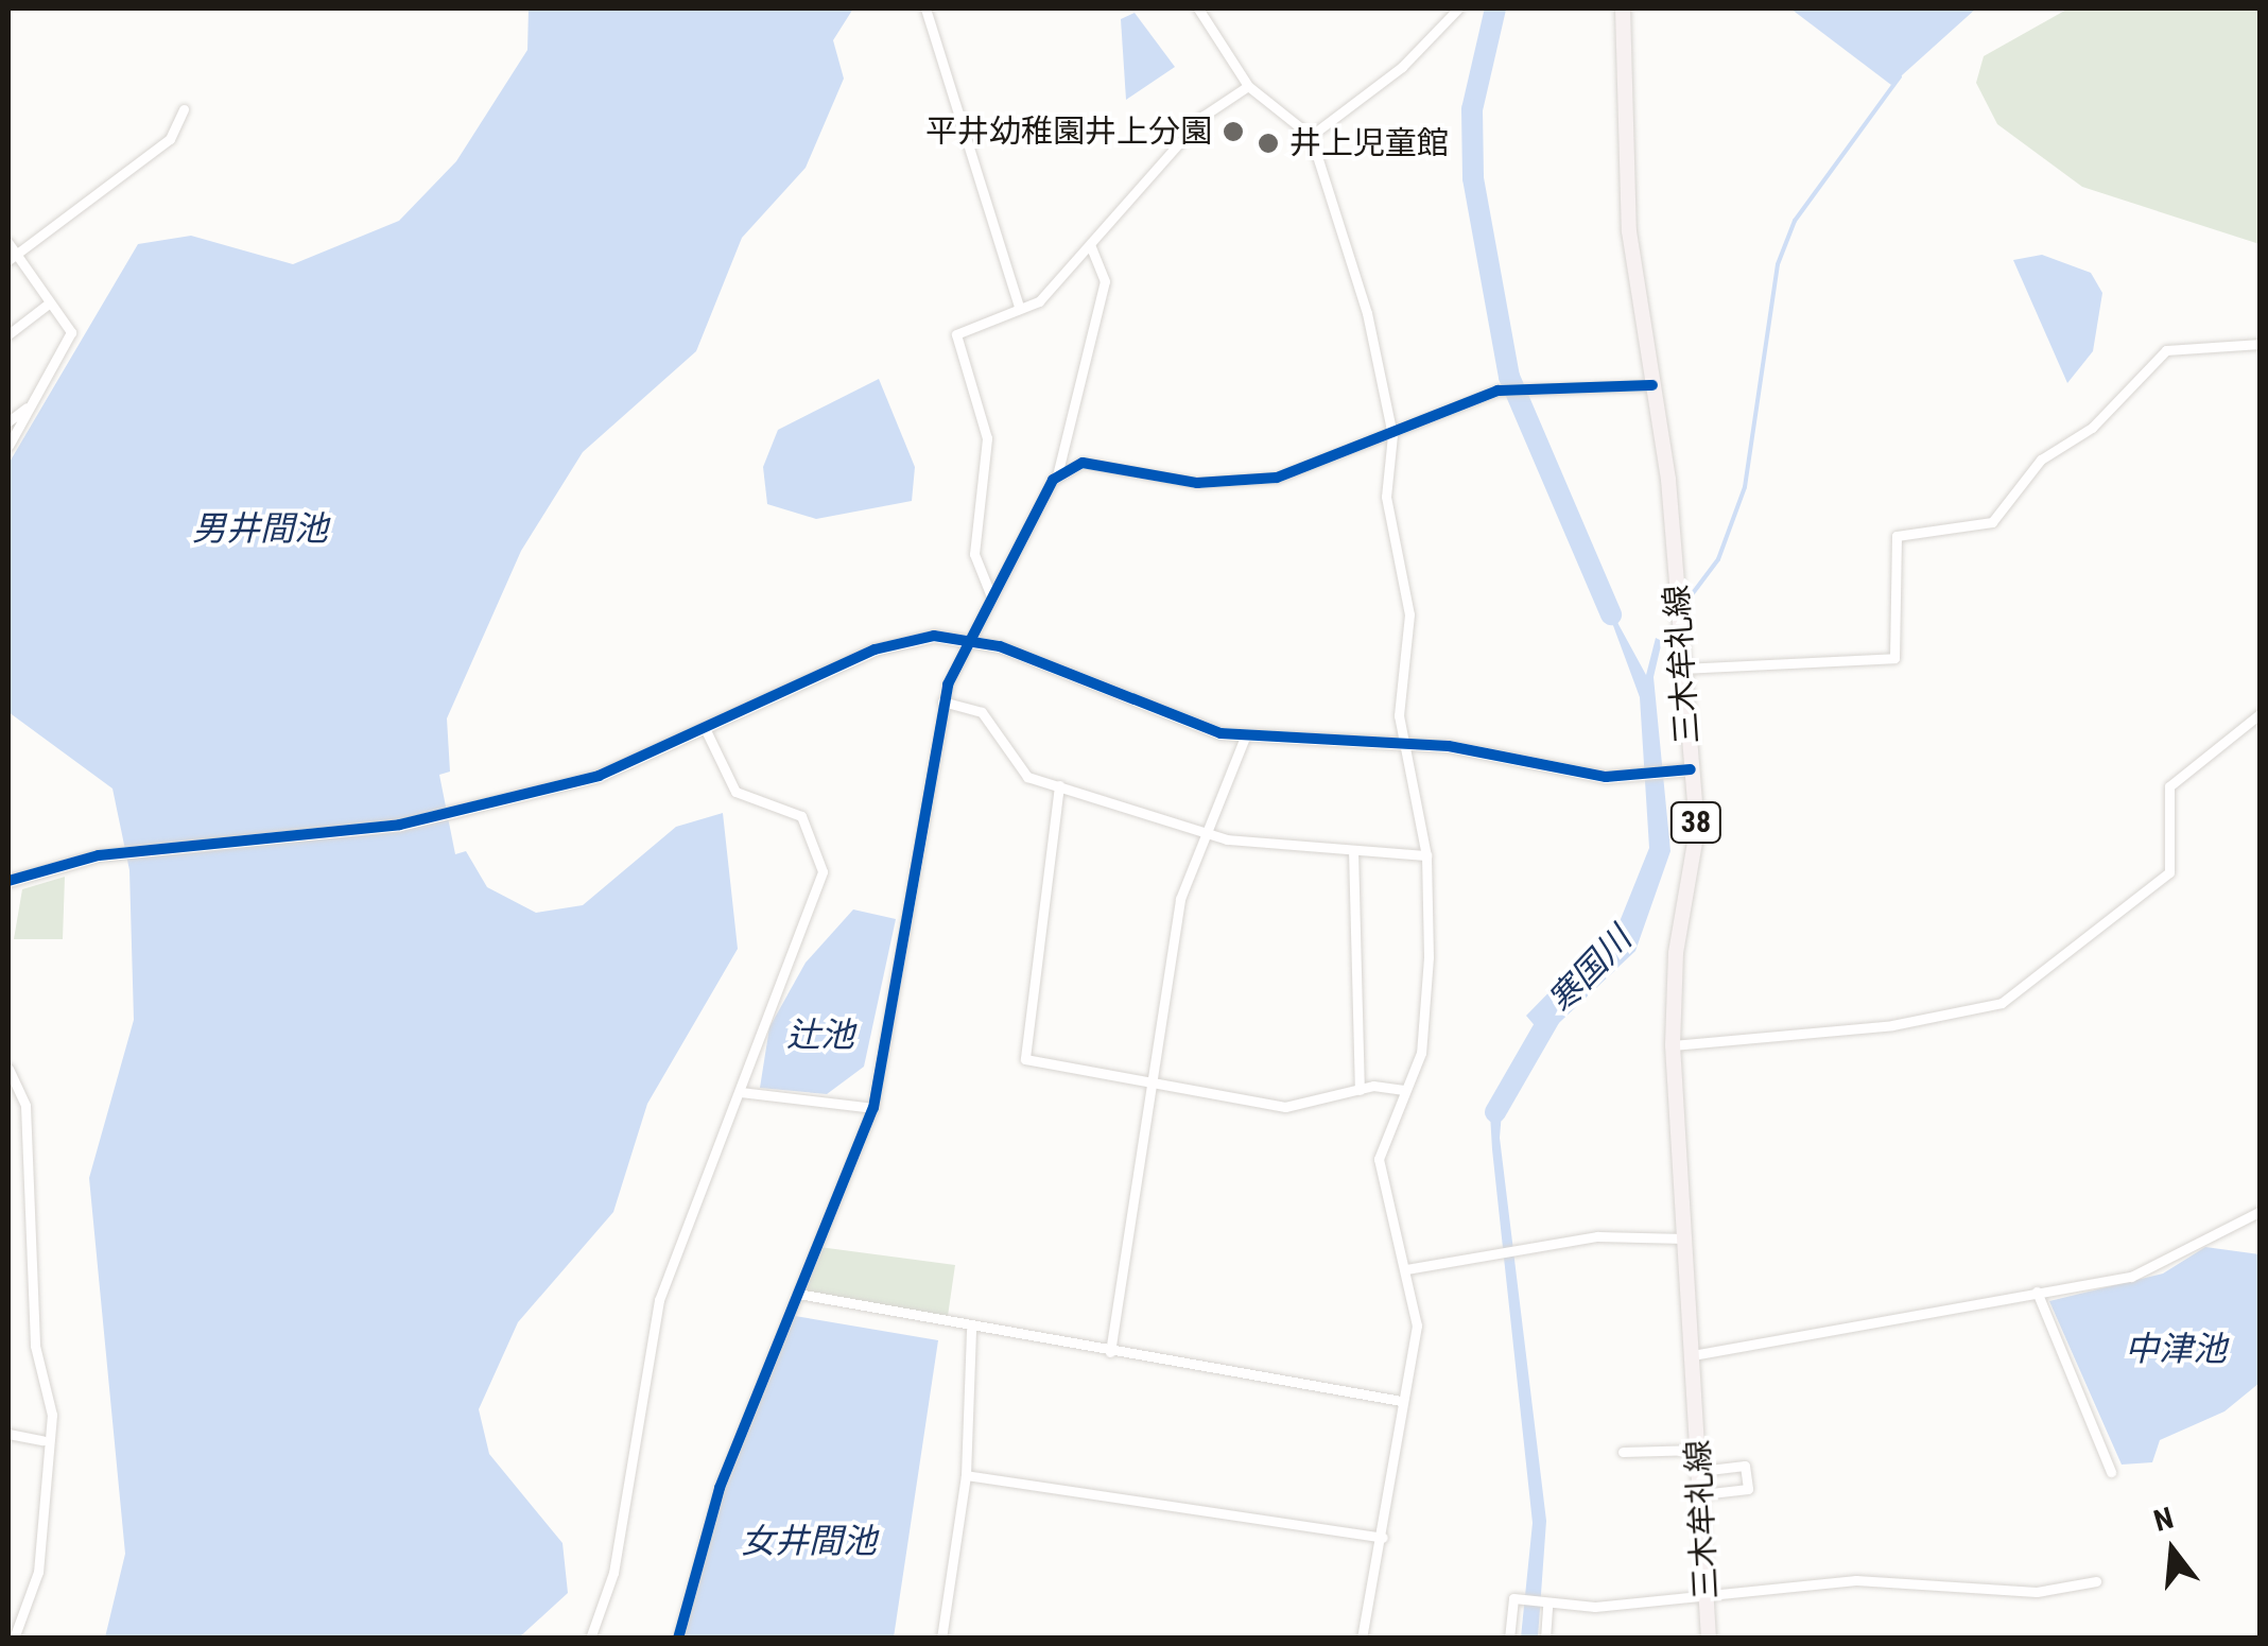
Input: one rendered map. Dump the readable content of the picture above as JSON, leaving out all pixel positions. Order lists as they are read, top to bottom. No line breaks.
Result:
{"streets":{"main road":["三木牟礼線","38"]},"water":["男井間池","寒国川","辻池","中津池","女井間池"],"places":["平井幼稚園井上分園","井上児童館"],"north":"top"}
